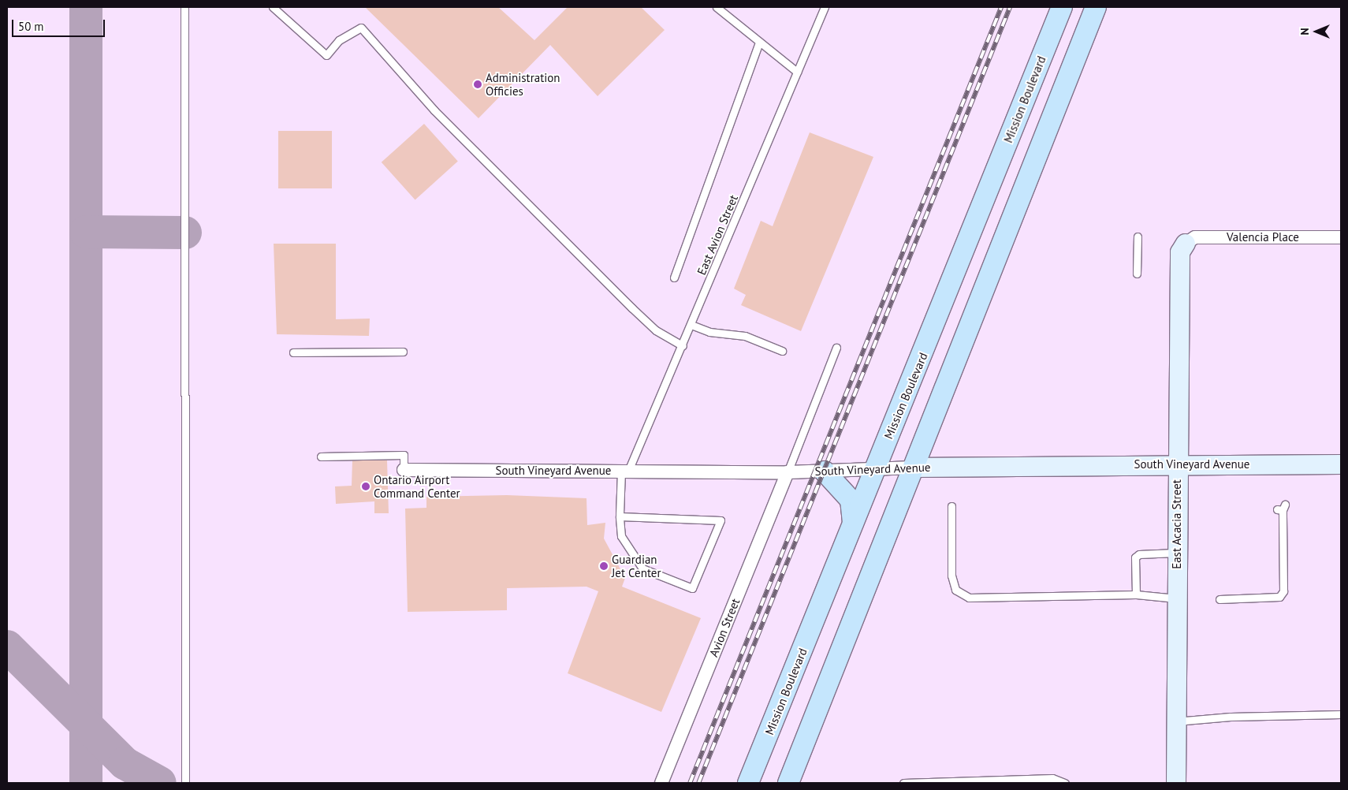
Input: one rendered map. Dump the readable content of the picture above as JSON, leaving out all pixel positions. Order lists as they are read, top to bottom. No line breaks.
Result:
{"streets":{"main road":["Mission Boulevard"],"street":["Valencia Place","South Vineyard Avenue","East Acacia Street","Avion Street"],"lane":["East Avion Street"]},"crossings":[["Mission Boulevard","South Vineyard Avenue"],["East Avion Street","South Vineyard Avenue"],["Valencia Place","East Acacia Street"],["South Vineyard Avenue","East Acacia Street"],["South Vineyard Avenue","Avion Street"]],"places":["Administration Officies","Ontario Airport Command Center","Guardian Jet Center"],"scale_bar":"50 m","north":"left"}
